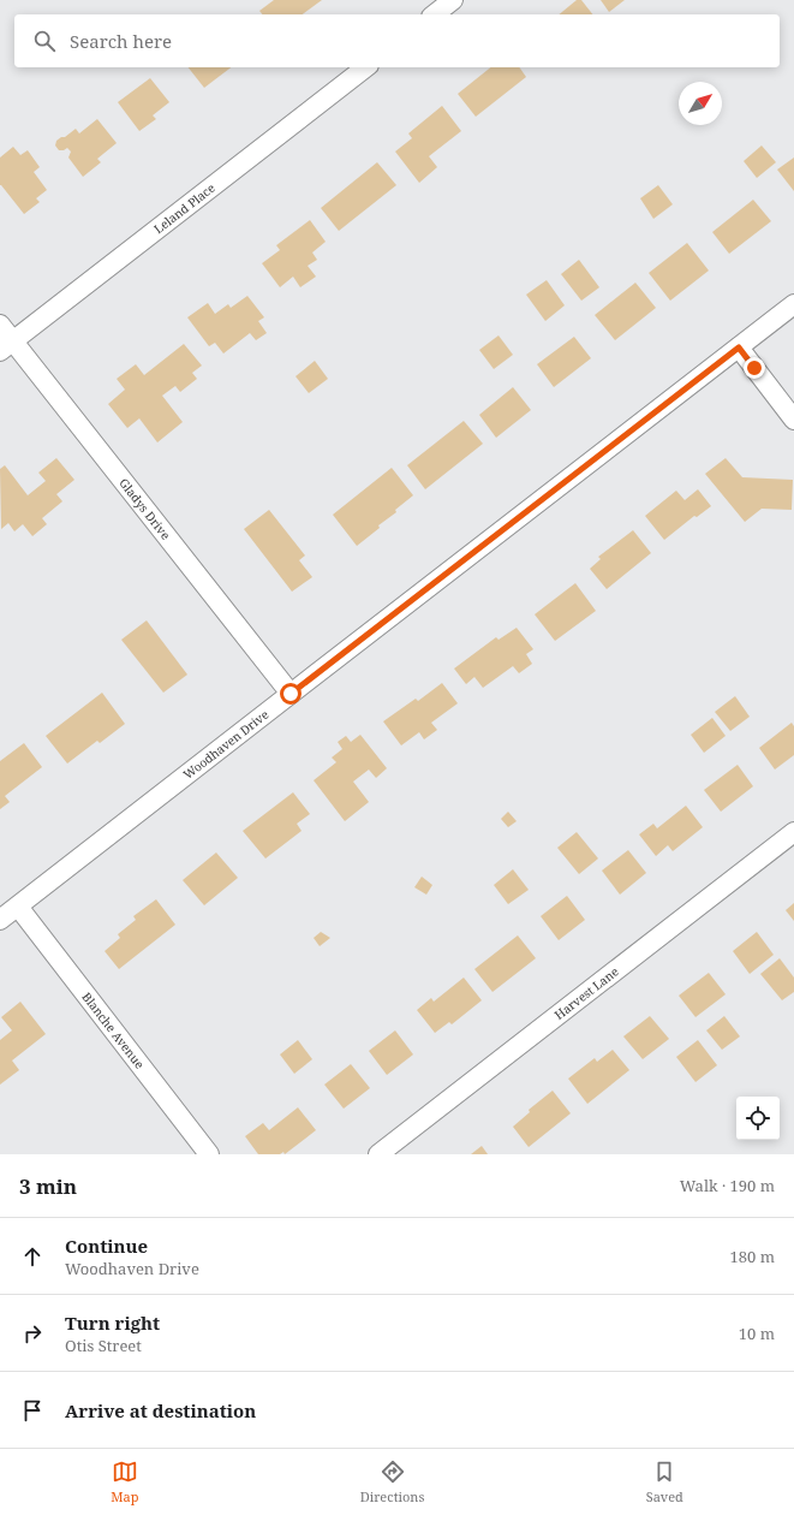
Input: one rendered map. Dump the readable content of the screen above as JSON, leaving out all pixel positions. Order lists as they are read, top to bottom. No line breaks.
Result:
{"streets":{"street":["Leland Place","Gladys Drive","Woodhaven Drive","Harvest Lane","Blanche Avenue"]},"crossings":[["Leland Place","Gladys Drive"],["Gladys Drive","Woodhaven Drive"],["Woodhaven Drive","Blanche Avenue"]],"north":"top right","page":{"search":"Search here","heading":["3 min","Walk · 190 m"],"list":[["Continue","Woodhaven Drive","180 m"],["Turn right","Otis Street","10 m"],"Arrive at destination"],"nav":["Map","Directions","Saved"]}}
